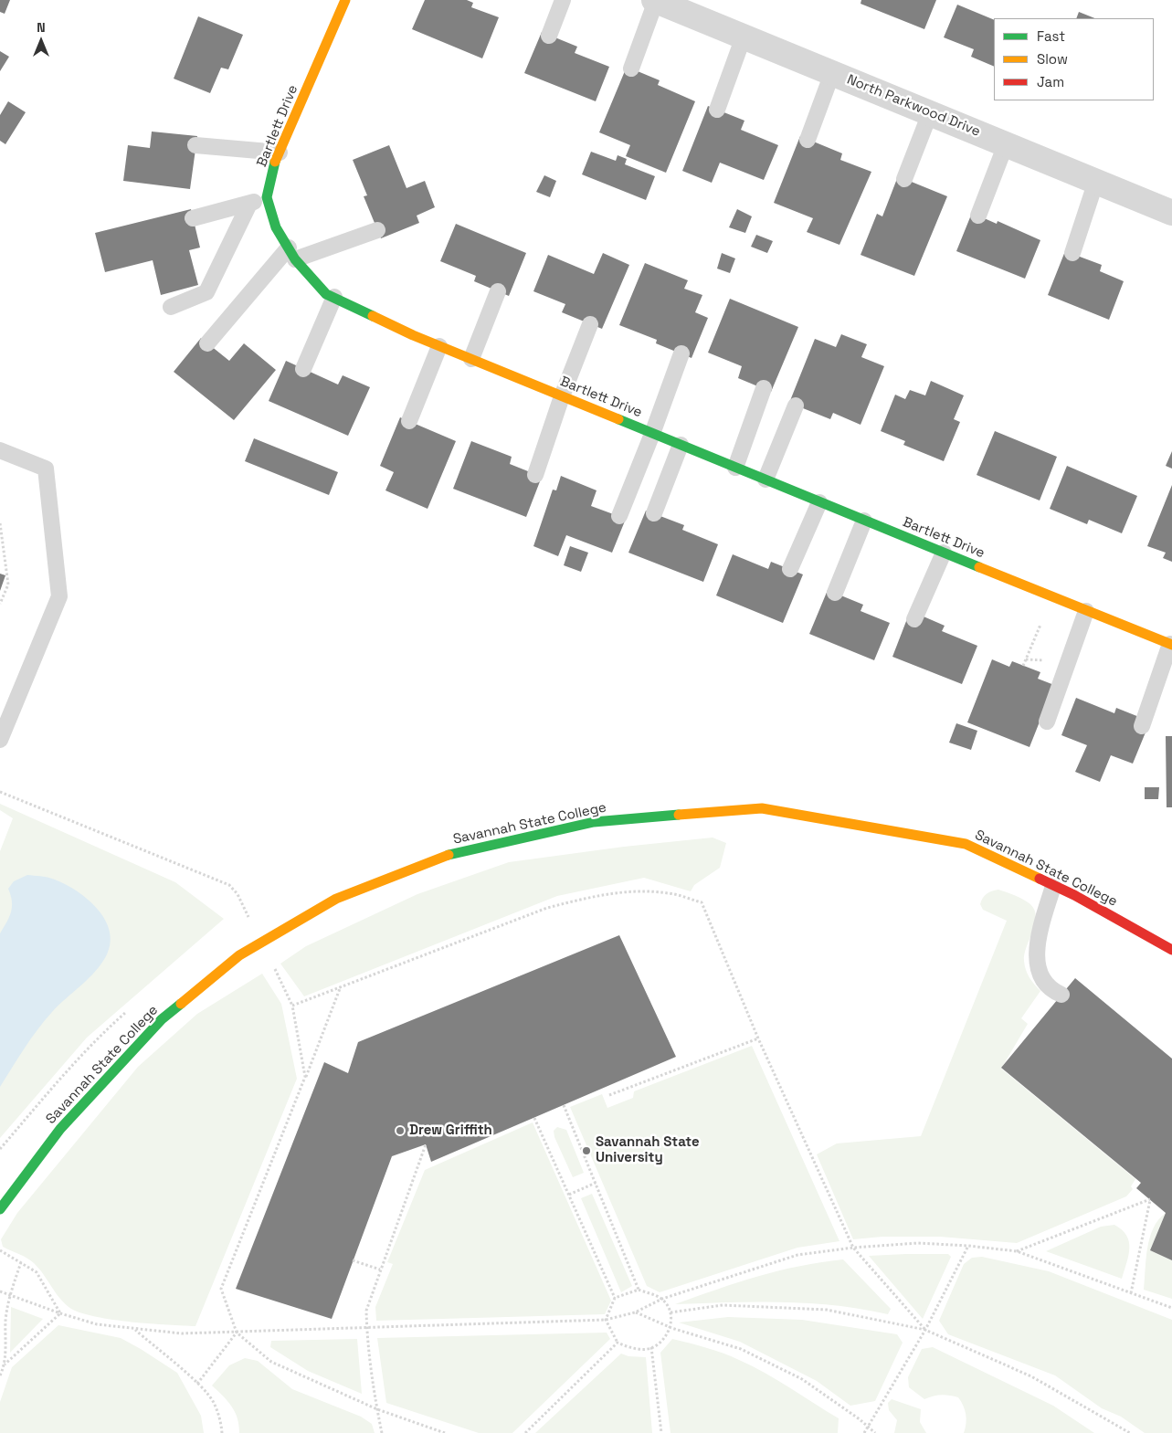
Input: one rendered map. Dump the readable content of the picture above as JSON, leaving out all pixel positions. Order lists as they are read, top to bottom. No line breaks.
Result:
{"streets":{"street":["North Parkwood Drive","Bartlett Drive","Savannah State College"]},"places":["Drew Griffith","Savannah State University"],"legend":["Fast","Slow","Jam"],"north":"top"}
